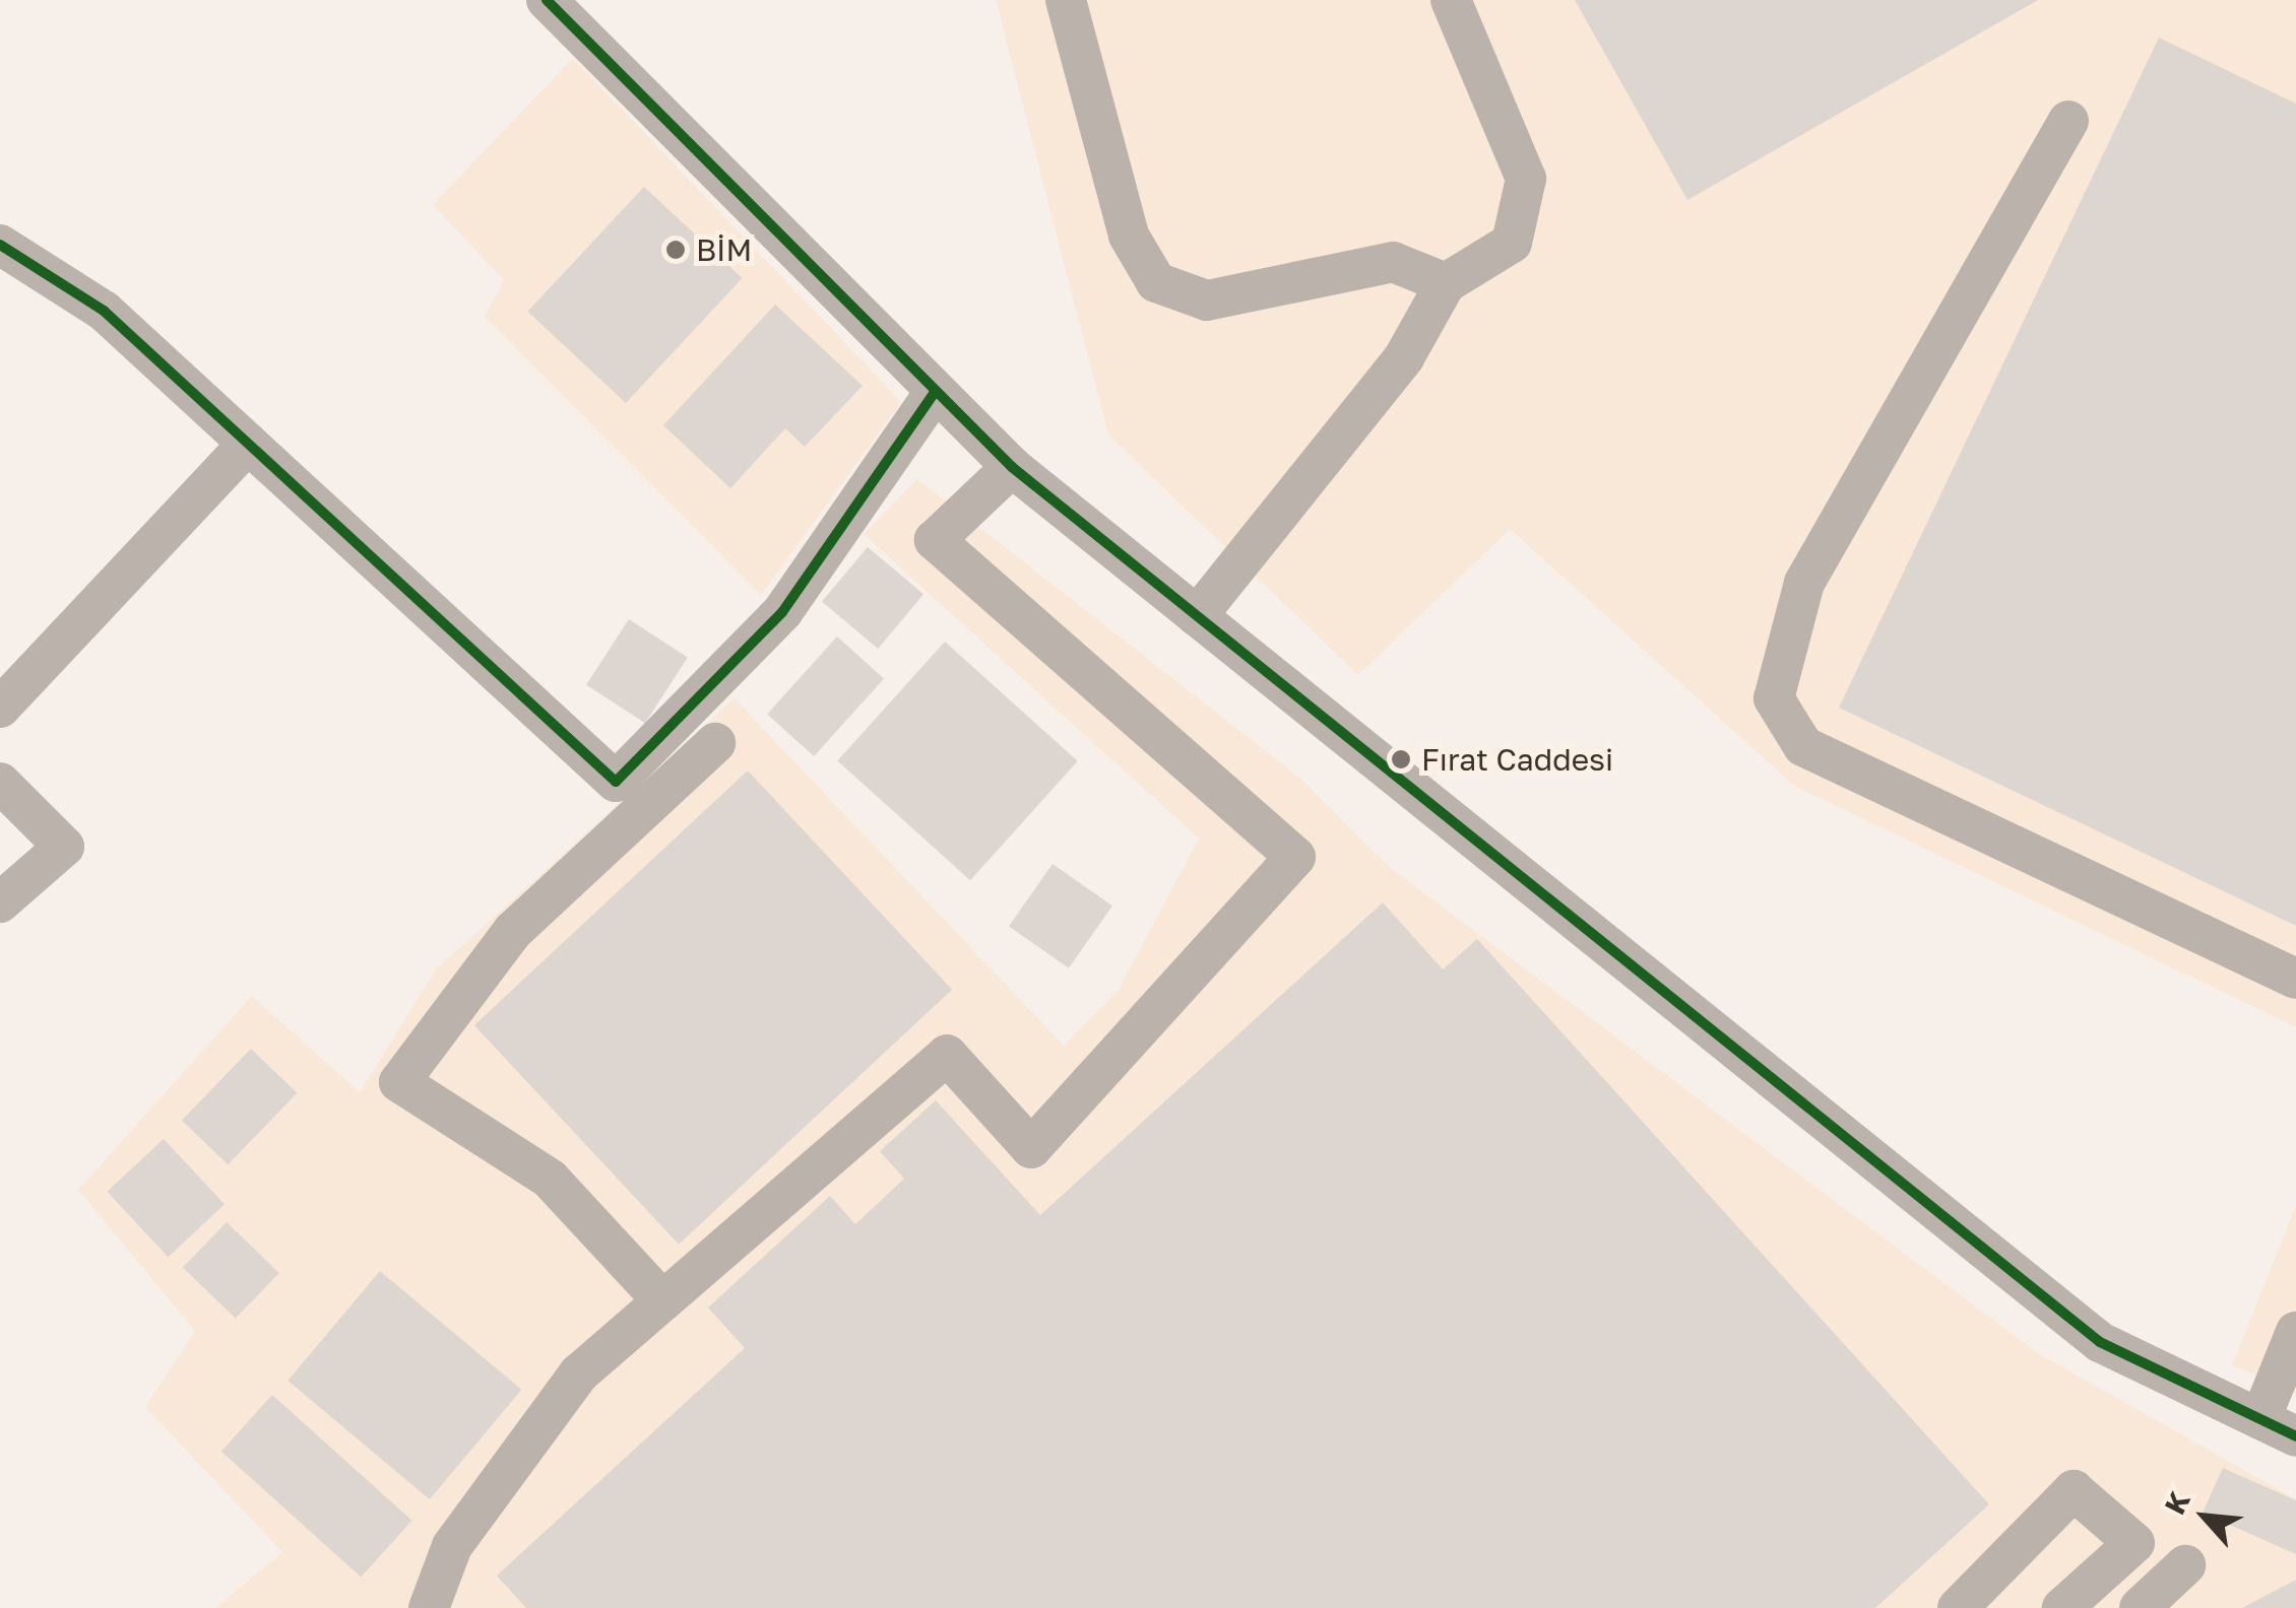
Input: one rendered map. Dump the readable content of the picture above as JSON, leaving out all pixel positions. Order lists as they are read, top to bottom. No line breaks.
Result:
{"places":["BİM","Fırat Caddesi"],"north":"top left"}
